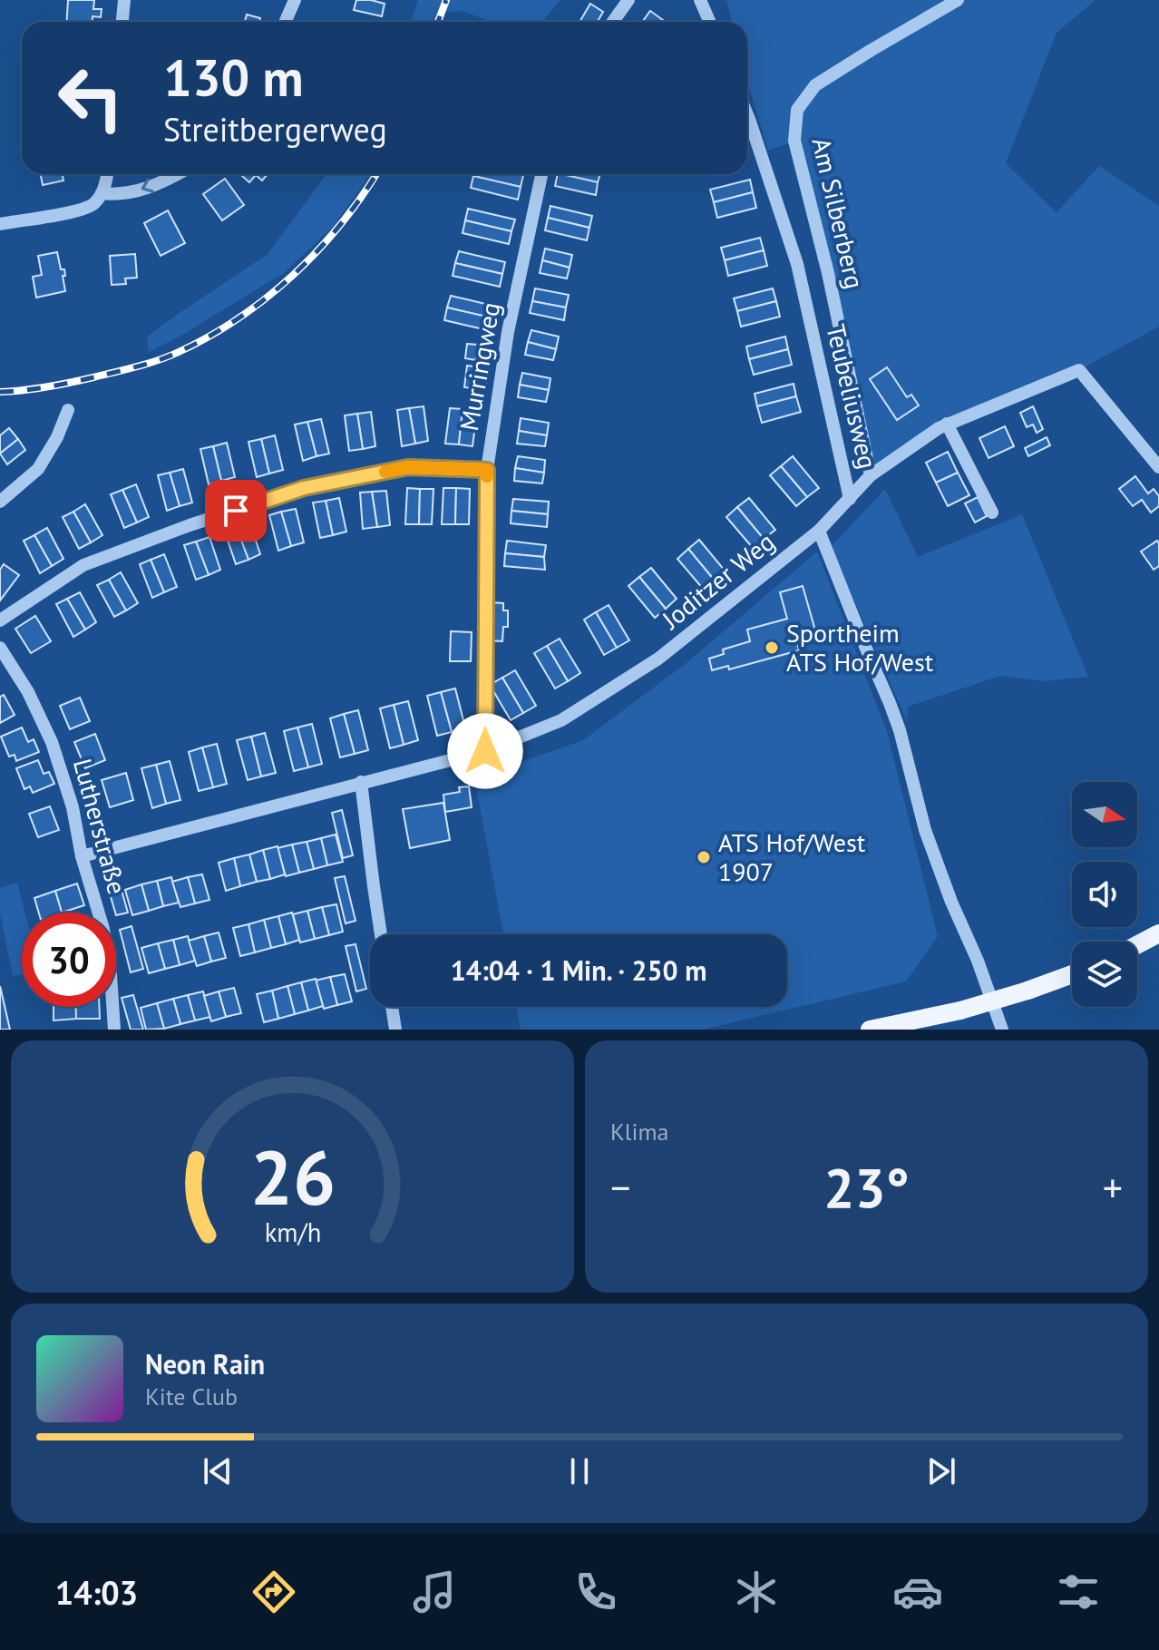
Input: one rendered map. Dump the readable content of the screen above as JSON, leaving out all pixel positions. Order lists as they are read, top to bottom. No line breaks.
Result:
{"streets":{"street":["Am Silberberg","Murringweg","Teubeliusweg","Joditzer Weg","Lutherstraße"]},"crossings":[["Am Silberberg","Joditzer Weg"],["Murringweg","Joditzer Weg"],["Teubeliusweg","Joditzer Weg"],["Joditzer Weg","Lutherstraße"]],"places":["Sportheim ATS Hof/West","ATS Hof/West 1907"],"north":"right","page":{"turn":["130 m","Streitbergerweg"],"limit":"30","trip":"14:04 · 1 Min. · 250 m","tile":"Klima","heat":["−","23°","+"],"song":["Neon Rain","Kite Club"],"tabs":"14:03","gauge":["26","km/h"]}}
